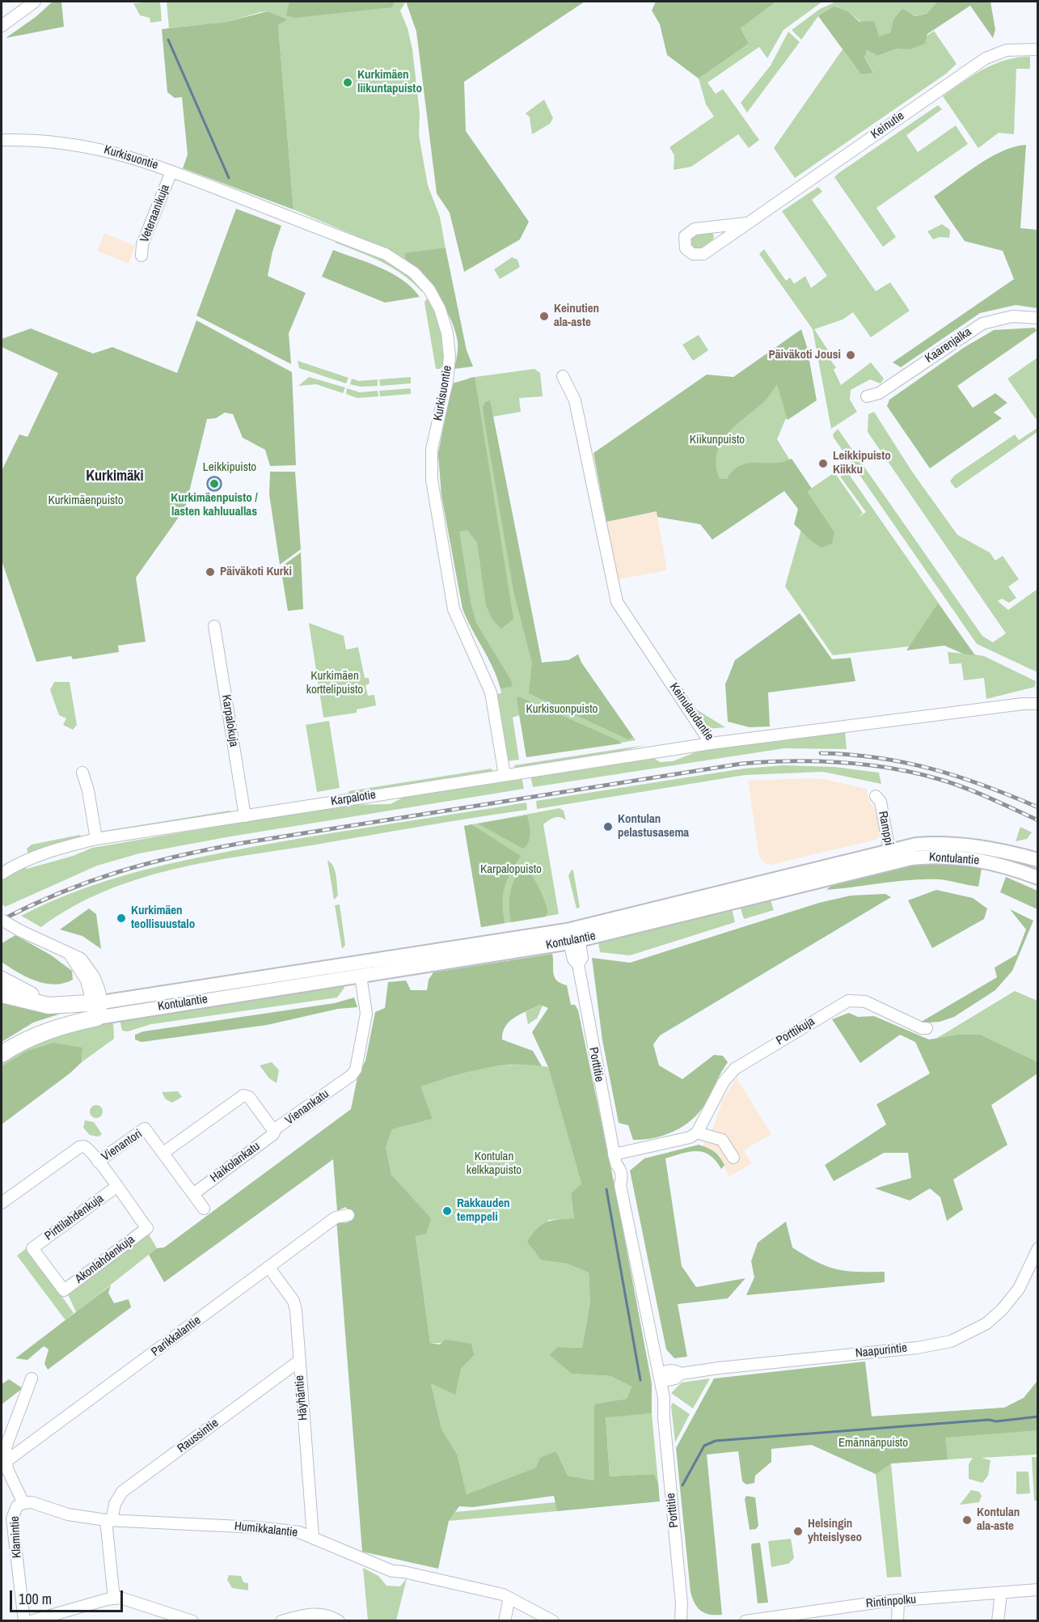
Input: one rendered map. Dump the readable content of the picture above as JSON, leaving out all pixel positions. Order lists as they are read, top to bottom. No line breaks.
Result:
{"streets":{"main road":["Kontulantie"],"street":["Keinutie","Kurkisuontie","Veteraanikuja","Kaarenjalka","Keinulaudantie","Karpalokuja","Karpalotie","Ramppi","Porttikuja","Porttitie","Vienankatu","Vienantori","Haikolankatu","Pirttilahdenkuja","Akonlahdenkuja","Parikkalantie","Naapurintie","Häyhäntie","Raussintie","Humikkalantie","Klamintie","Rintinpolku"]},"crossings":[["Kurkisuontie","Veteraanikuja"],["Kurkisuontie","Karpalotie"],["Keinulaudantie","Karpalotie"],["Karpalokuja","Karpalotie"],["Ramppi","Kontulantie"],["Kontulantie","Porttitie"],["Kontulantie","Vienankatu"],["Porttitie","Naapurintie"],["Vienankatu","Vienantori"],["Vienankatu","Haikolankatu"],["Pirttilahdenkuja","Akonlahdenkuja"],["Parikkalantie","Häyhäntie"],["Parikkalantie","Klamintie"],["Häyhäntie","Raussintie"],["Häyhäntie","Humikkalantie"],["Raussintie","Humikkalantie"],["Humikkalantie","Klamintie"]],"districts":["Kurkimäki"],"parks":["Kiikunpuisto","Leikkipuisto","Kurkimäenpuisto","Kurkimäen korttelipuisto","Kurkisuonpuisto","Karpalopuisto","Kontulan kelkkapuisto","Emännänpuisto"],"places":["Kurkimäen liikuntapuisto","Keinutien ala-aste","Päiväkoti Jousi","Leikkipuisto Kiikku","Kurkimäenpuisto / lasten kahluuallas","Päiväkoti Kurki","Kontulan pelastusasema","Kurkimäen teollisuustalo","Rakkauden temppeli","Kontulan ala-aste","Helsingin yhteislyseo"],"scale_bar":"100 m"}
